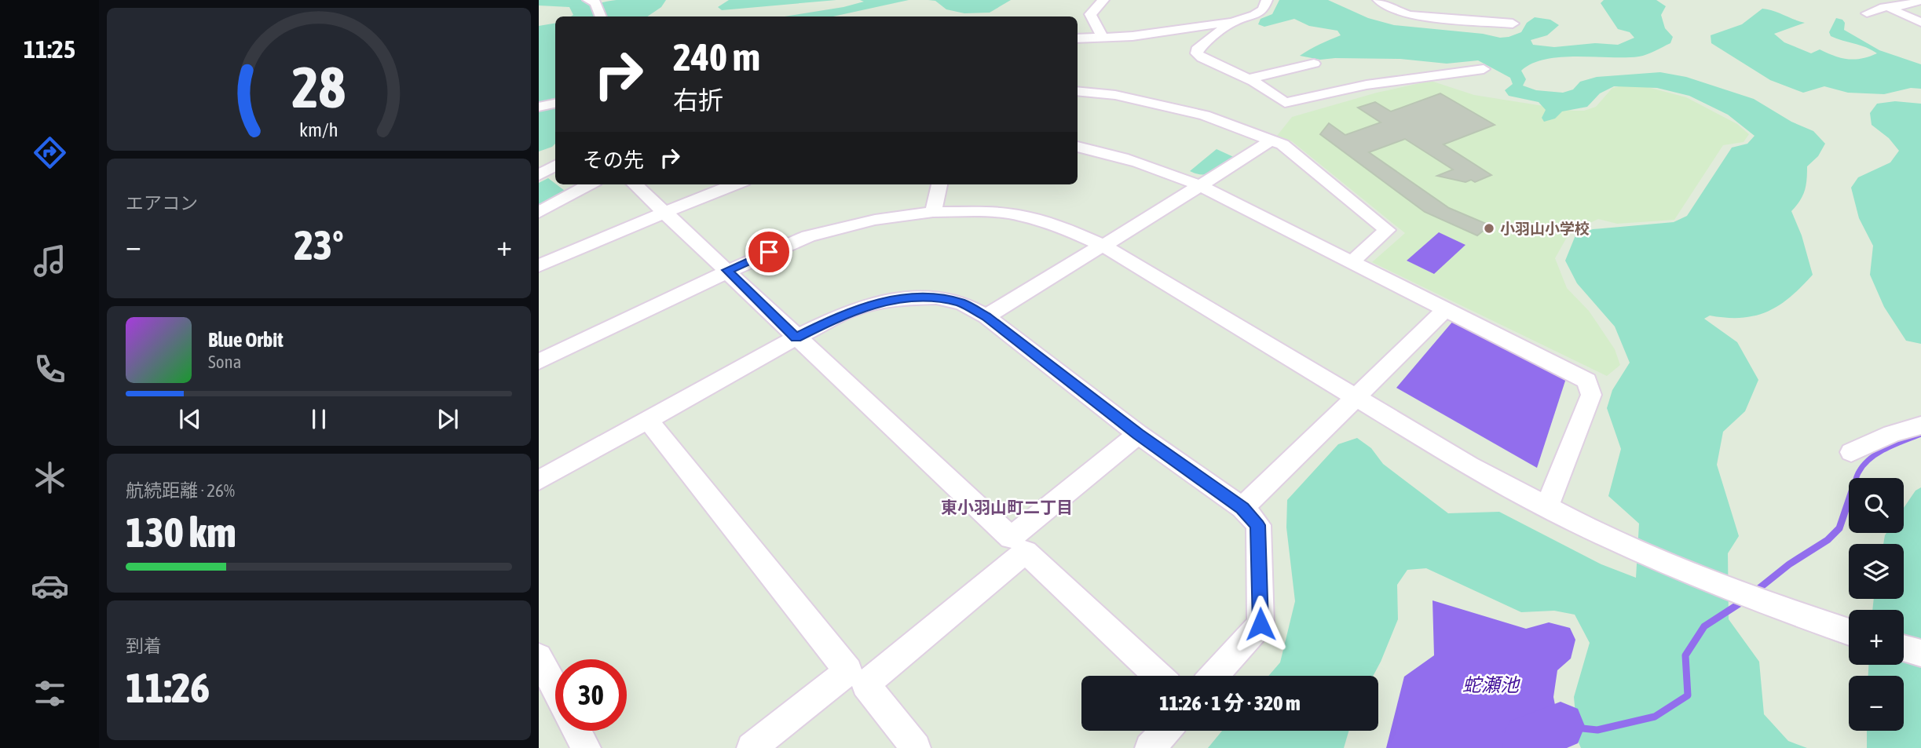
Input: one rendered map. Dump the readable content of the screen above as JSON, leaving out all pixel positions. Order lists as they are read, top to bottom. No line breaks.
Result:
{"districts":["東小羽山町二丁目"],"water":["蛇瀬池"],"places":["小羽山小学校"],"page":{"tabs":"11:25","turn":["240 m","右折"],"then":"その先","tile":["エアコン",["航続距離 · 26%","130 km"],["到着","11:26"]],"heat":["−","23°","+"],"song":["Blue Orbit","Sona"],"map_buttons":["+","−"],"limit":"30","trip":"11:26 · 1 分 · 320 m","gauge":["28","km/h"]}}
